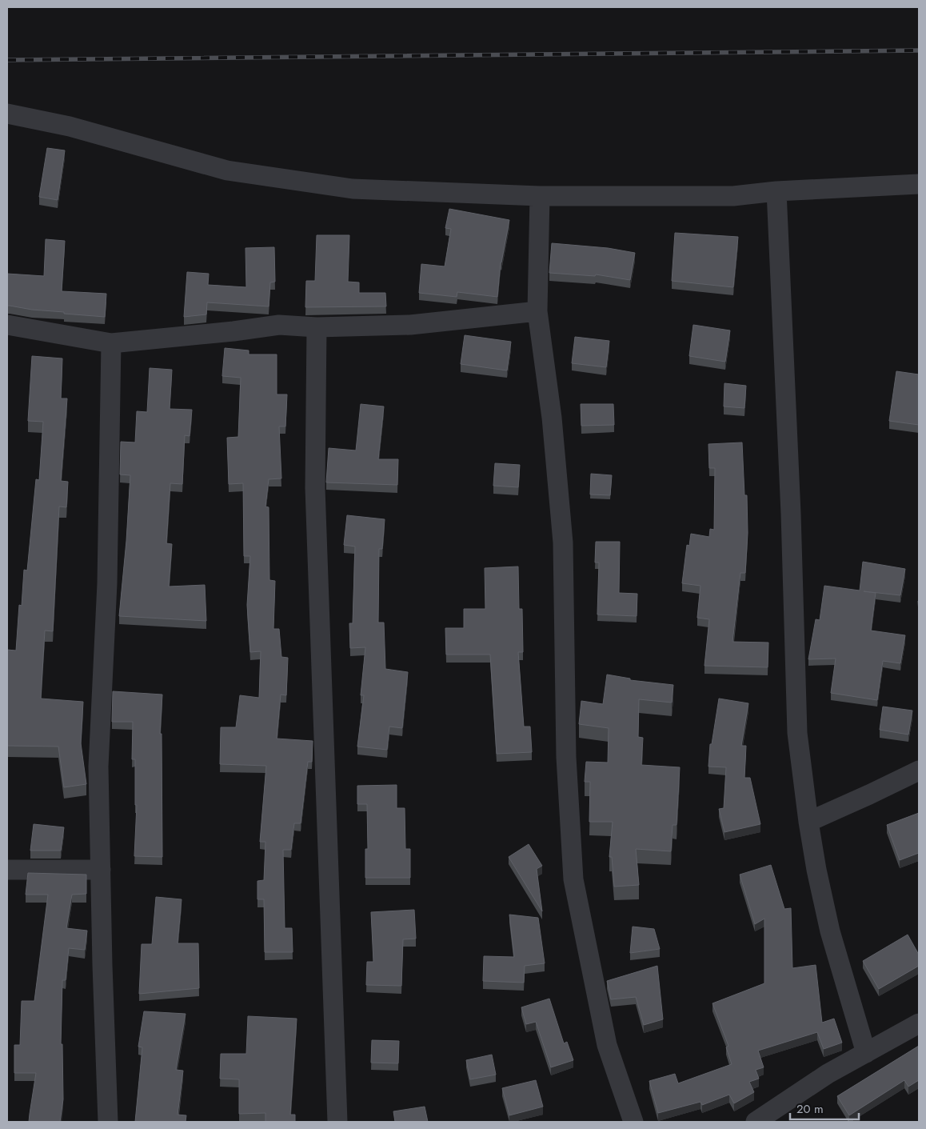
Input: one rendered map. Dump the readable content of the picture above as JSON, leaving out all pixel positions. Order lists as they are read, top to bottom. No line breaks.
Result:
{"scale_bar":"20 m"}
